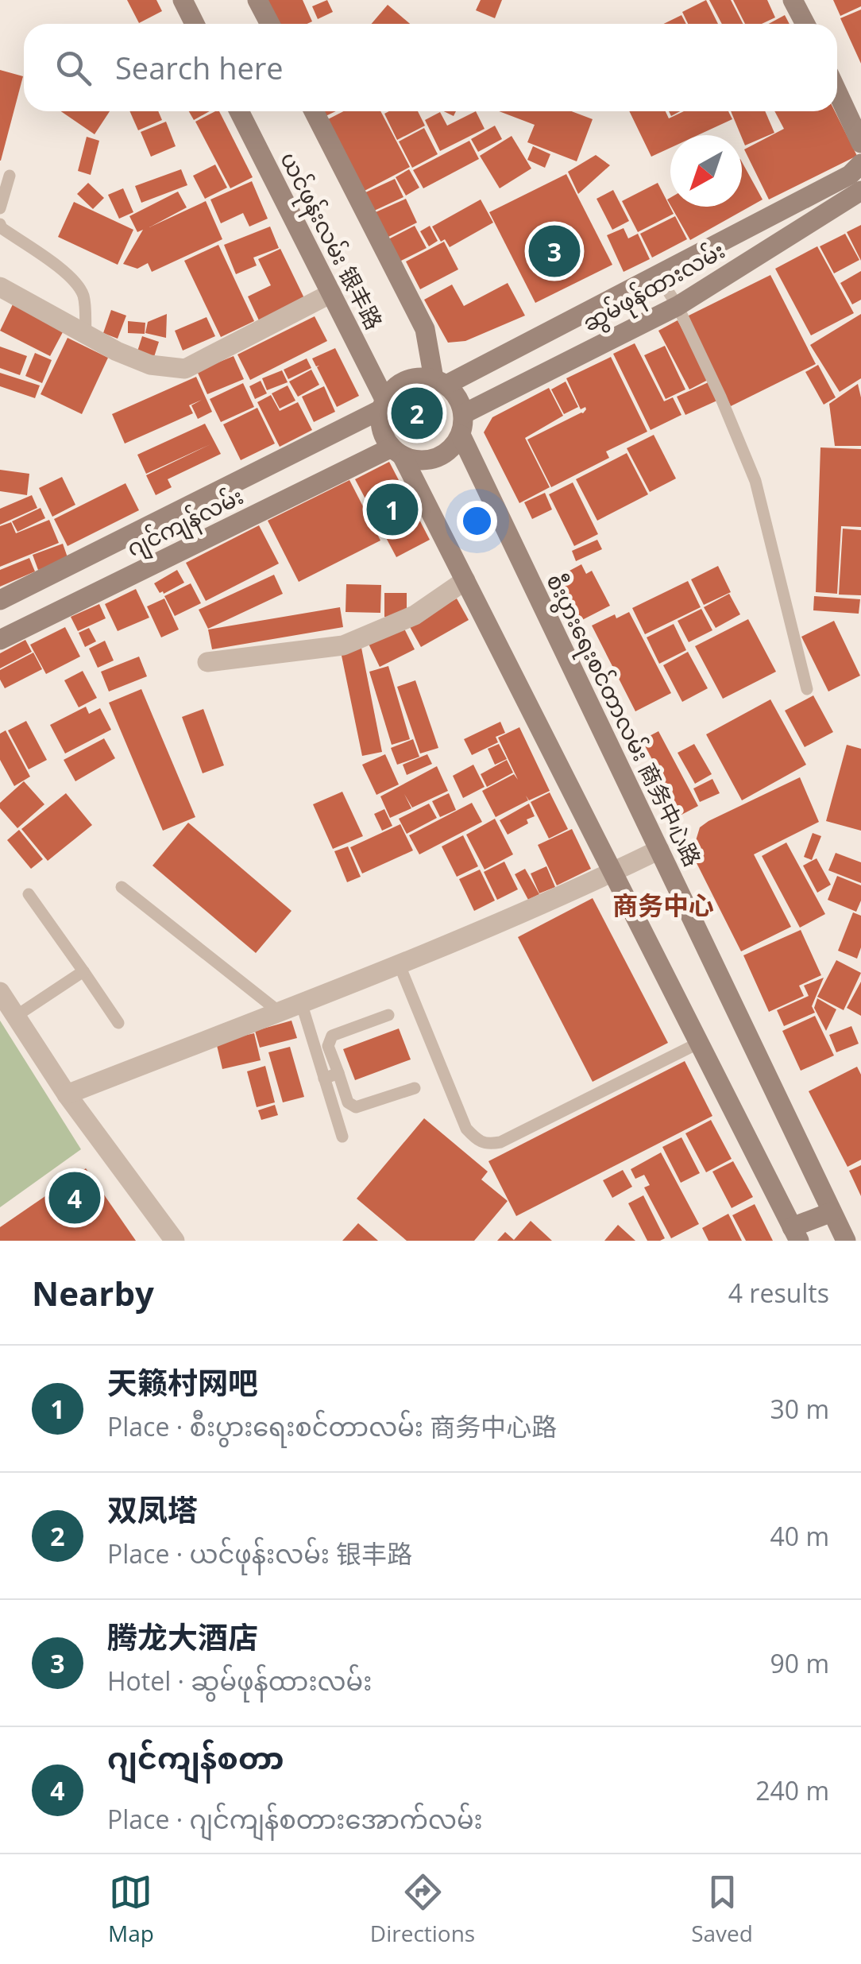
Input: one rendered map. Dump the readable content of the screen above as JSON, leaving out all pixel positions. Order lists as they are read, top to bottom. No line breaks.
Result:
{"streets":{"main road":["ယင်ဖုန်းလမ်း 银丰路","ဆွမ်ဖုန်ထားလမ်း","ဂျင်ကျန်လမ်း","စီးပွားရေးစင်တာလမ်း 商务中心路"]},"crossings":[["ယင်ဖုန်းလမ်း 银丰路","ဆွမ်ဖုန်ထားလမ်း"],["ယင်ဖုန်းလမ်း 银丰路","ဂျင်ကျန်လမ်း"],["ယင်ဖုန်းလမ်း 银丰路","စီးပွားရေးစင်တာလမ်း 商务中心路"],["ဆွမ်ဖုန်ထားလမ်း","ဂျင်ကျန်လမ်း"],["ဆွမ်ဖုန်ထားလမ်း","စီးပွားရေးစင်တာလမ်း 商务中心路"],["ဂျင်ကျန်လမ်း","စီးပွားရေးစင်တာလမ်း 商务中心路"]],"districts":["商务中心"],"north":"bottom left","page":{"search":"Search here","pins":["3","2","1","4"],"heading":["Nearby","4 results"],"list":[{"mark":"1","name":"天籁村网吧","note":"Place · စီးပွားရေးစင်တာလမ်း 商务中心路","value":"30 m"},{"mark":"2","name":"双凤塔","note":"Place · ယင်ဖုန်းလမ်း 银丰路","value":"40 m"},{"mark":"3","name":"腾龙大酒店","note":"Hotel · ဆွမ်ဖုန်ထားလမ်း","value":"90 m"},{"mark":"4","name":"ဂျင်ကျန်စတာ","note":"Place · ဂျင်ကျန်စတားအောက်လမ်း","value":"240 m"}],"nav":["Map","Directions","Saved"]}}
